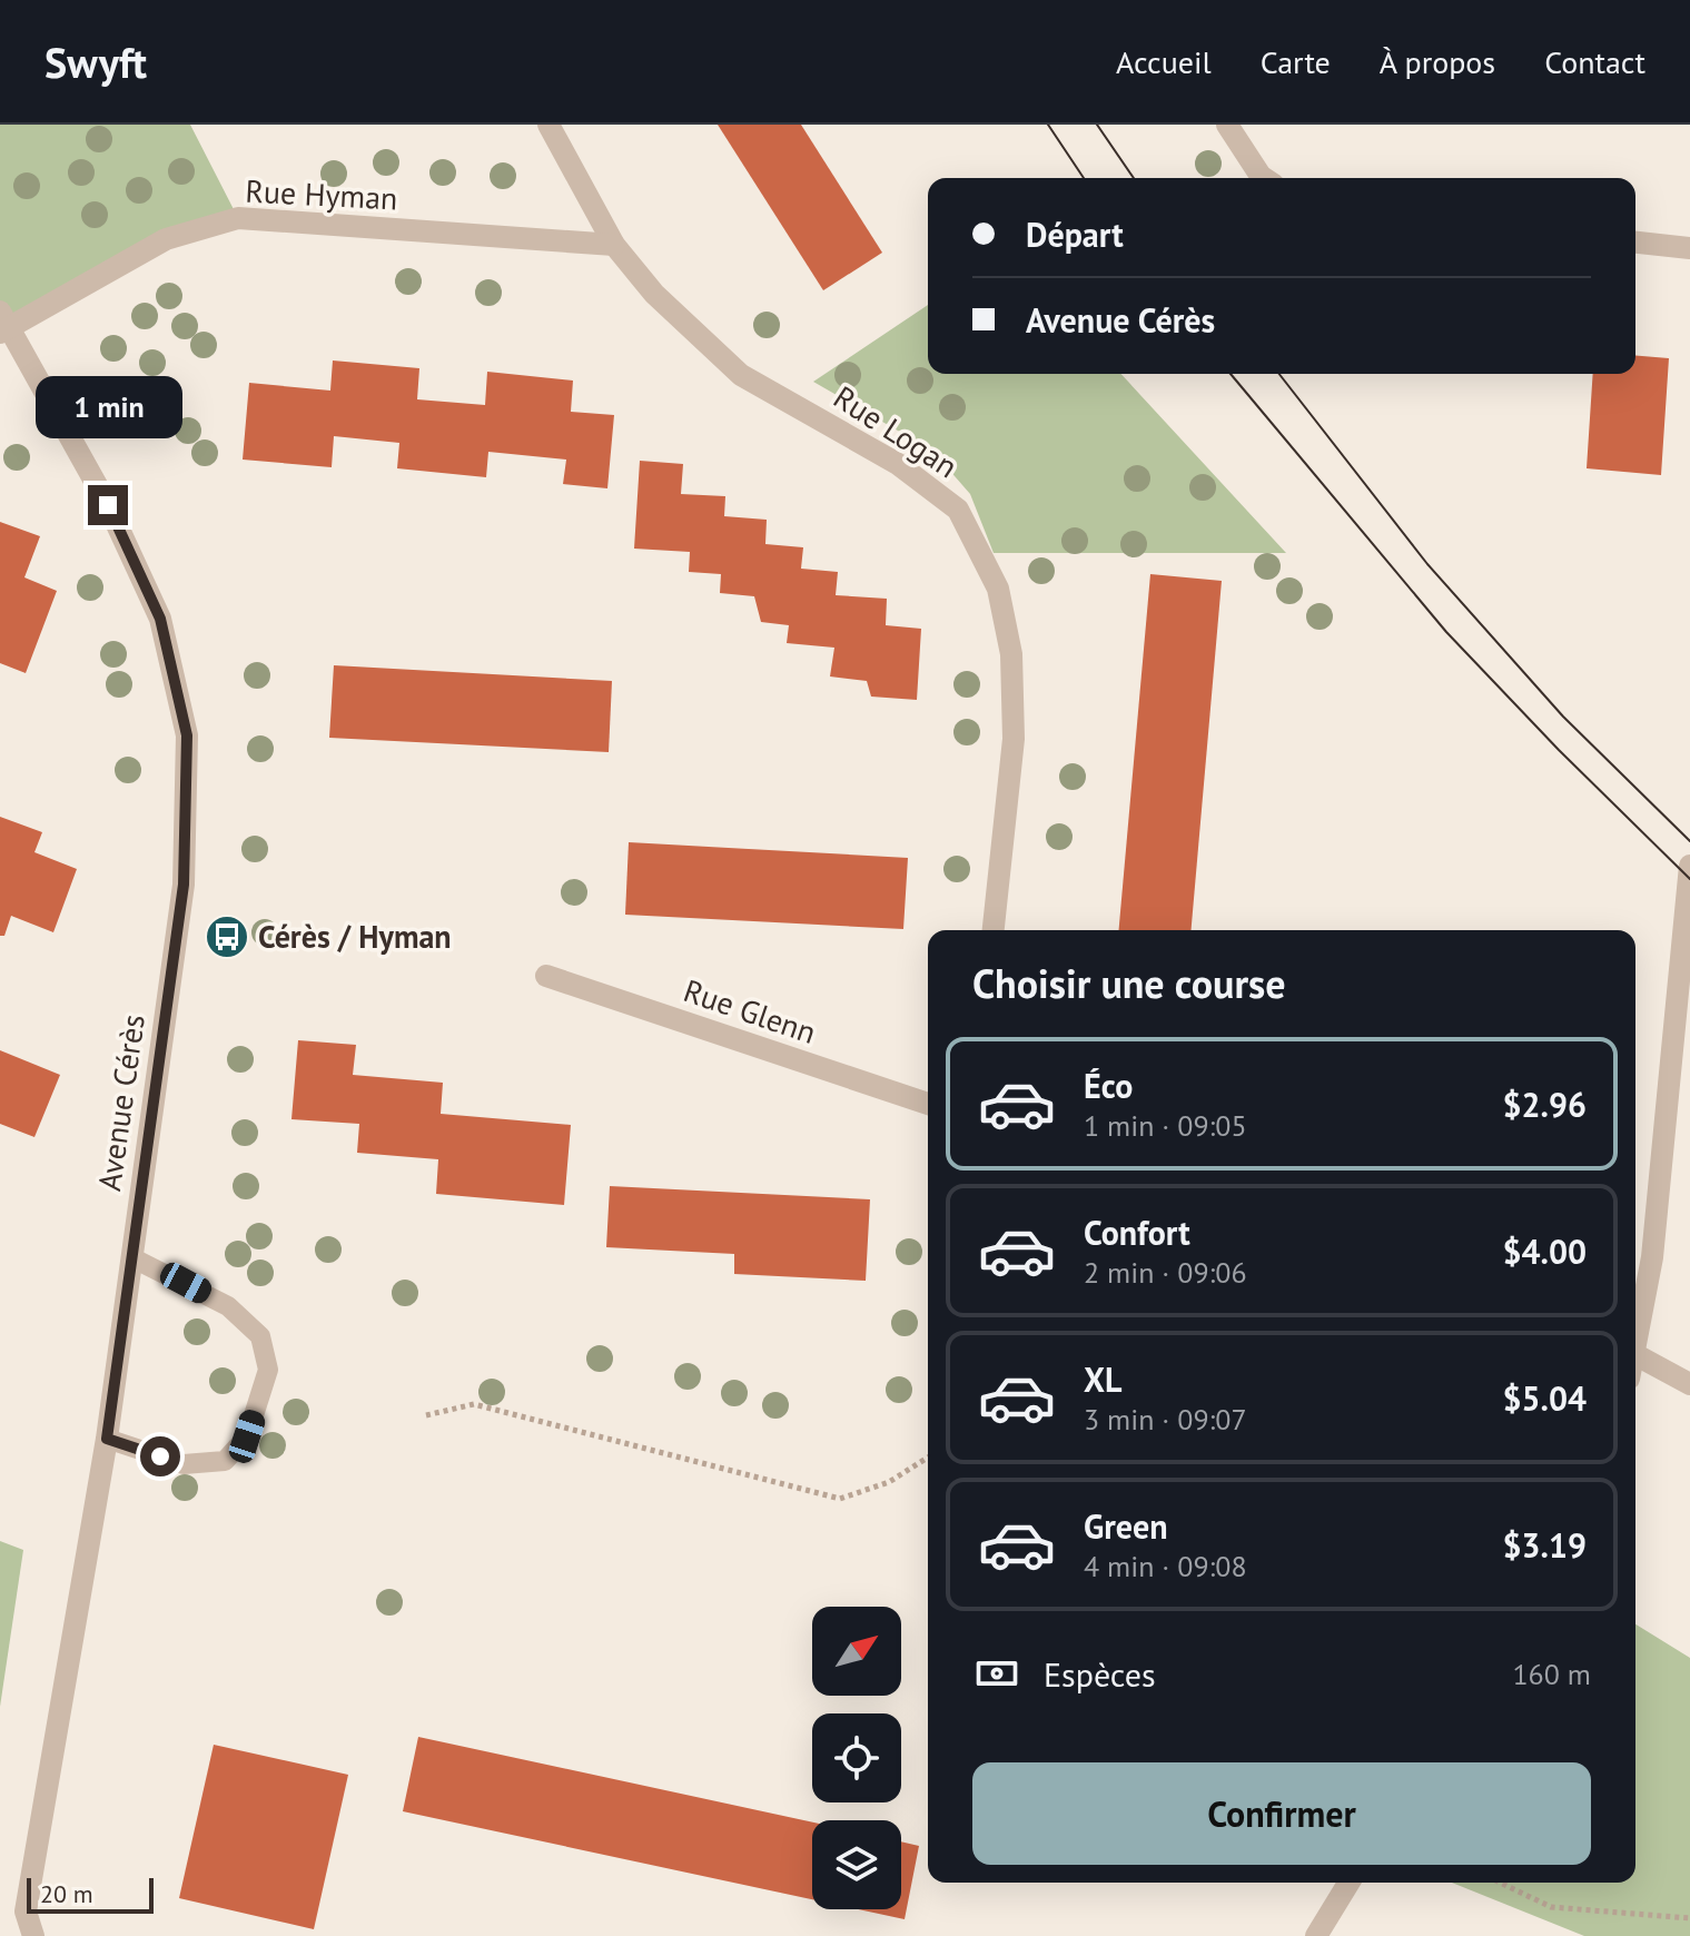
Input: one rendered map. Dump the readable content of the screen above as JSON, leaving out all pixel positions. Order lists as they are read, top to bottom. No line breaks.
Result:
{"streets":{"street":["Rue Hyman","Rue Logan","Rue Glenn","Avenue Cérès"]},"crossings":[["Rue Hyman","Rue Logan"],["Rue Hyman","Avenue Cérès"]],"places":{"bus stop":["Cérès / Hyman"]},"scale_bar":"20 m","north":"top right","page":{"header":"Swyft","nav":["Accueil","Carte","À propos","Contact"],"banner":["Départ","Avenue Cérès"],"bubble":"1 min","heading":"Choisir une course","list":[{"name":"Éco","note":"1 min · 09:05","value":"$2.96"},{"name":"Confort","note":"2 min · 09:06","value":"$4.00"},{"name":"XL","note":"3 min · 09:07","value":"$5.04"},{"name":"Green","note":"4 min · 09:08","value":"$3.19"}],"pay":["Espèces","160 m"],"buttons":"Confirmer","scale":"20 m"}}
